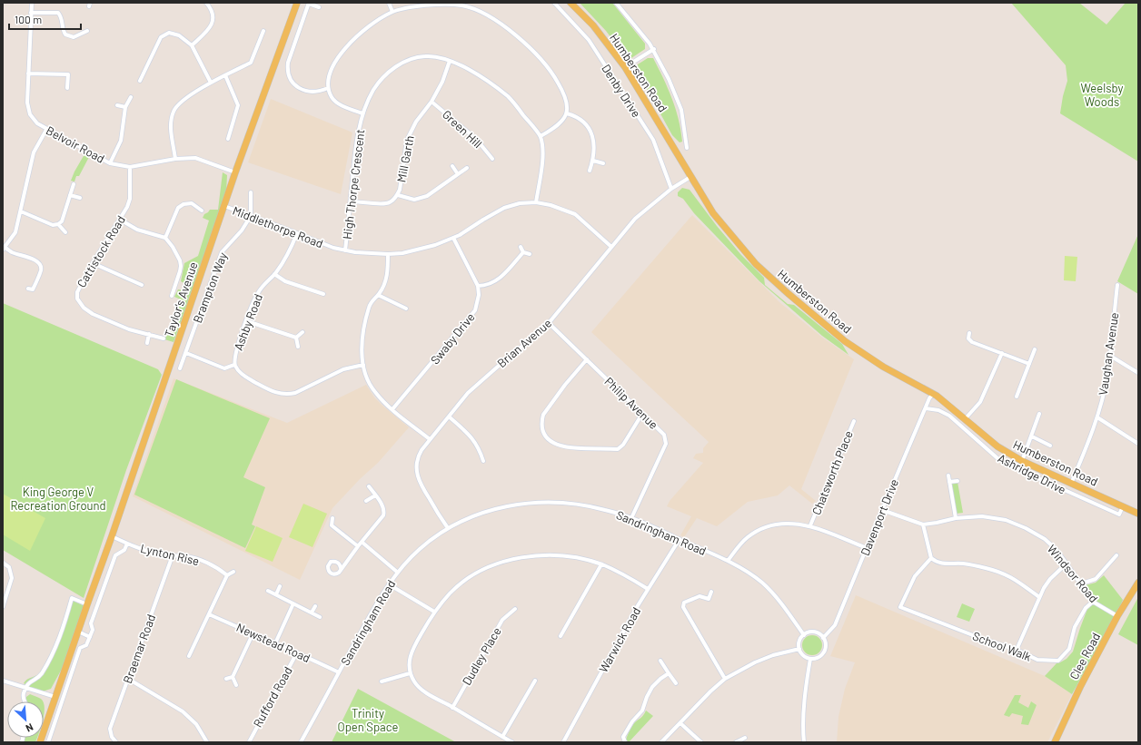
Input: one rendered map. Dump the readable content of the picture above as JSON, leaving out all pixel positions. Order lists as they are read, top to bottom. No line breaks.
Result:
{"streets":{"main road":["Humberston Road","Taylor's Avenue","Clee Road"],"street":["Denby Drive","Green Hill","Belvoir Road","Mill Garth","High Thorpe Crescent","Middlethorpe Road","Cattistock Road","Brampton Way","Ashby Road","Swaby Drive","Brian Avenue","Vaughan Avenue","Philip Avenue","Chatsworth Place","Ashridge Drive","Davenport Drive","Sandringham Road","Lynton Rise","Windsor Road","Warwick Road","Newstead Road","School Walk","Braemar Road","Dudley Place","Rufford Road"]},"crossings":[["Humberston Road","Brian Avenue"],["Humberston Road","Vaughan Avenue"],["Humberston Road","Ashridge Drive"],["Humberston Road","Davenport Drive"],["Denby Drive","Brian Avenue"],["Green Hill","Mill Garth"],["Belvoir Road","Cattistock Road"],["Belvoir Road","Taylor's Avenue"],["Mill Garth","High Thorpe Crescent"],["High Thorpe Crescent","Middlethorpe Road"],["Middlethorpe Road","Brampton Way"],["Middlethorpe Road","Taylor's Avenue"],["Middlethorpe Road","Ashby Road"],["Middlethorpe Road","Swaby Drive"],["Middlethorpe Road","Brian Avenue"],["Taylor's Avenue","Lynton Rise"],["Brian Avenue","Philip Avenue"],["Brian Avenue","Sandringham Road"],["Philip Avenue","Sandringham Road"],["Ashridge Drive","Davenport Drive"],["Davenport Drive","Sandringham Road"],["Davenport Drive","Windsor Road"],["Sandringham Road","Warwick Road"],["Sandringham Road","Newstead Road"],["Lynton Rise","Braemar Road"],["Windsor Road","School Walk"],["Windsor Road","Clee Road"],["Newstead Road","Rufford Road"]],"parks":["Weelsby Woods","King George V Recreation Ground","Trinity Open Space"],"scale_bar":"100 m","north":"bottom right"}
